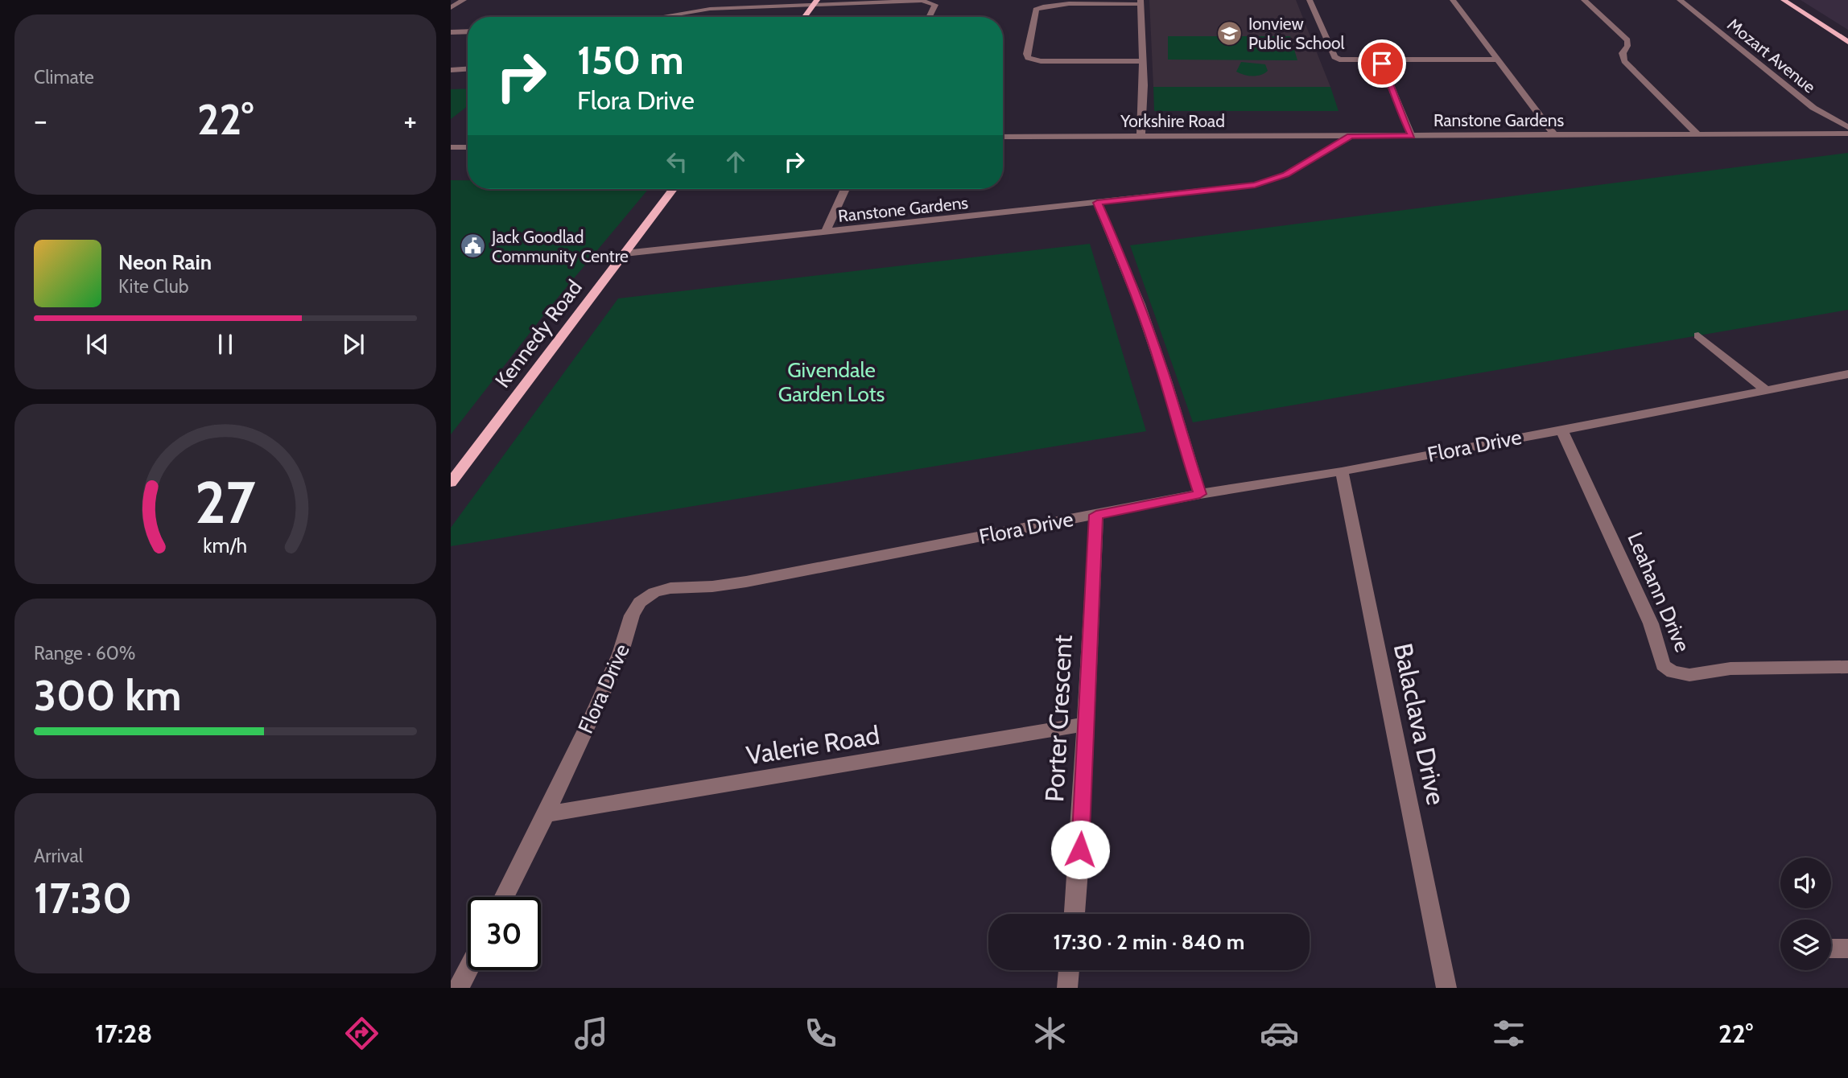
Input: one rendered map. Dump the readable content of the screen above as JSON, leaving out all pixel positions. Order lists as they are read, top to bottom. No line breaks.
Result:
{"streets":{"main road":["Kennedy Road"],"street":["Mozart Avenue","Ranstone Gardens","Yorkshire Road","Flora Drive","Leahann Drive","Porter Crescent","Balaclava Drive","Valerie Road"]},"crossings":[["Ranstone Gardens","Yorkshire Road"],["Ranstone Gardens","Kennedy Road"],["Flora Drive","Leahann Drive"],["Flora Drive","Porter Crescent"],["Flora Drive","Balaclava Drive"],["Flora Drive","Valerie Road"],["Porter Crescent","Valerie Road"]],"parks":["Givendale Garden Lots"],"places":{"school or university":["Ionview Public School"],"public building":["Jack Goodlad Community Centre"]},"page":{"tile":["Climate",["Range · 60%","300 km"],["Arrival","17:30"]],"turn":["150 m","Flora Drive"],"heat":["−","22°","+"],"song":["Neon Rain","Kite Club"],"limit":"30","trip":"17:30 · 2 min · 840 m","tabs":["17:28","22°"],"gauge":["27","km/h"]}}
